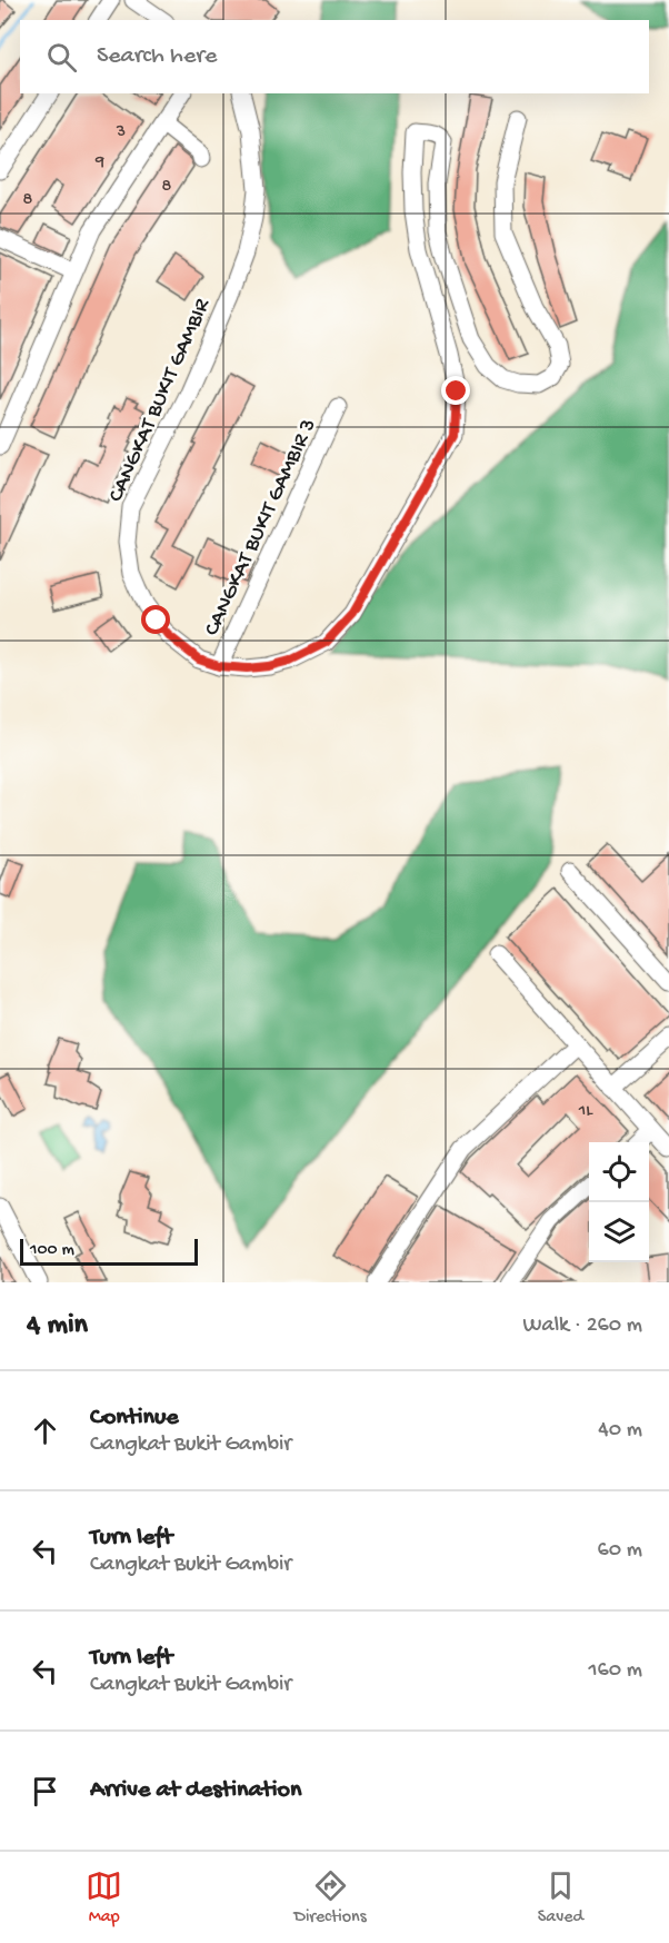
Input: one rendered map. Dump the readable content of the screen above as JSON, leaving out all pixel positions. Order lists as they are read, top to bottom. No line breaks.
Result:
{"streets":{"street":["CANGKAT BUKIT GAMBIR","CANGKAT BUKIT GAMBIR 3"]},"crossings":[["CANGKAT BUKIT GAMBIR","CANGKAT BUKIT GAMBIR 3"]],"house_numbers":["3","9","8","8","1L"],"scale_bar":"100 m","page":{"search":"Search here","scale":"100 m","heading":["4 min","Walk · 260 m"],"list":[["Continue","Cangkat Bukit Gambir","40 m"],["Turn left","Cangkat Bukit Gambir","60 m"],["Turn left","Cangkat Bukit Gambir","160 m"],"Arrive at destination"],"nav":["Map","Directions","Saved"]}}
